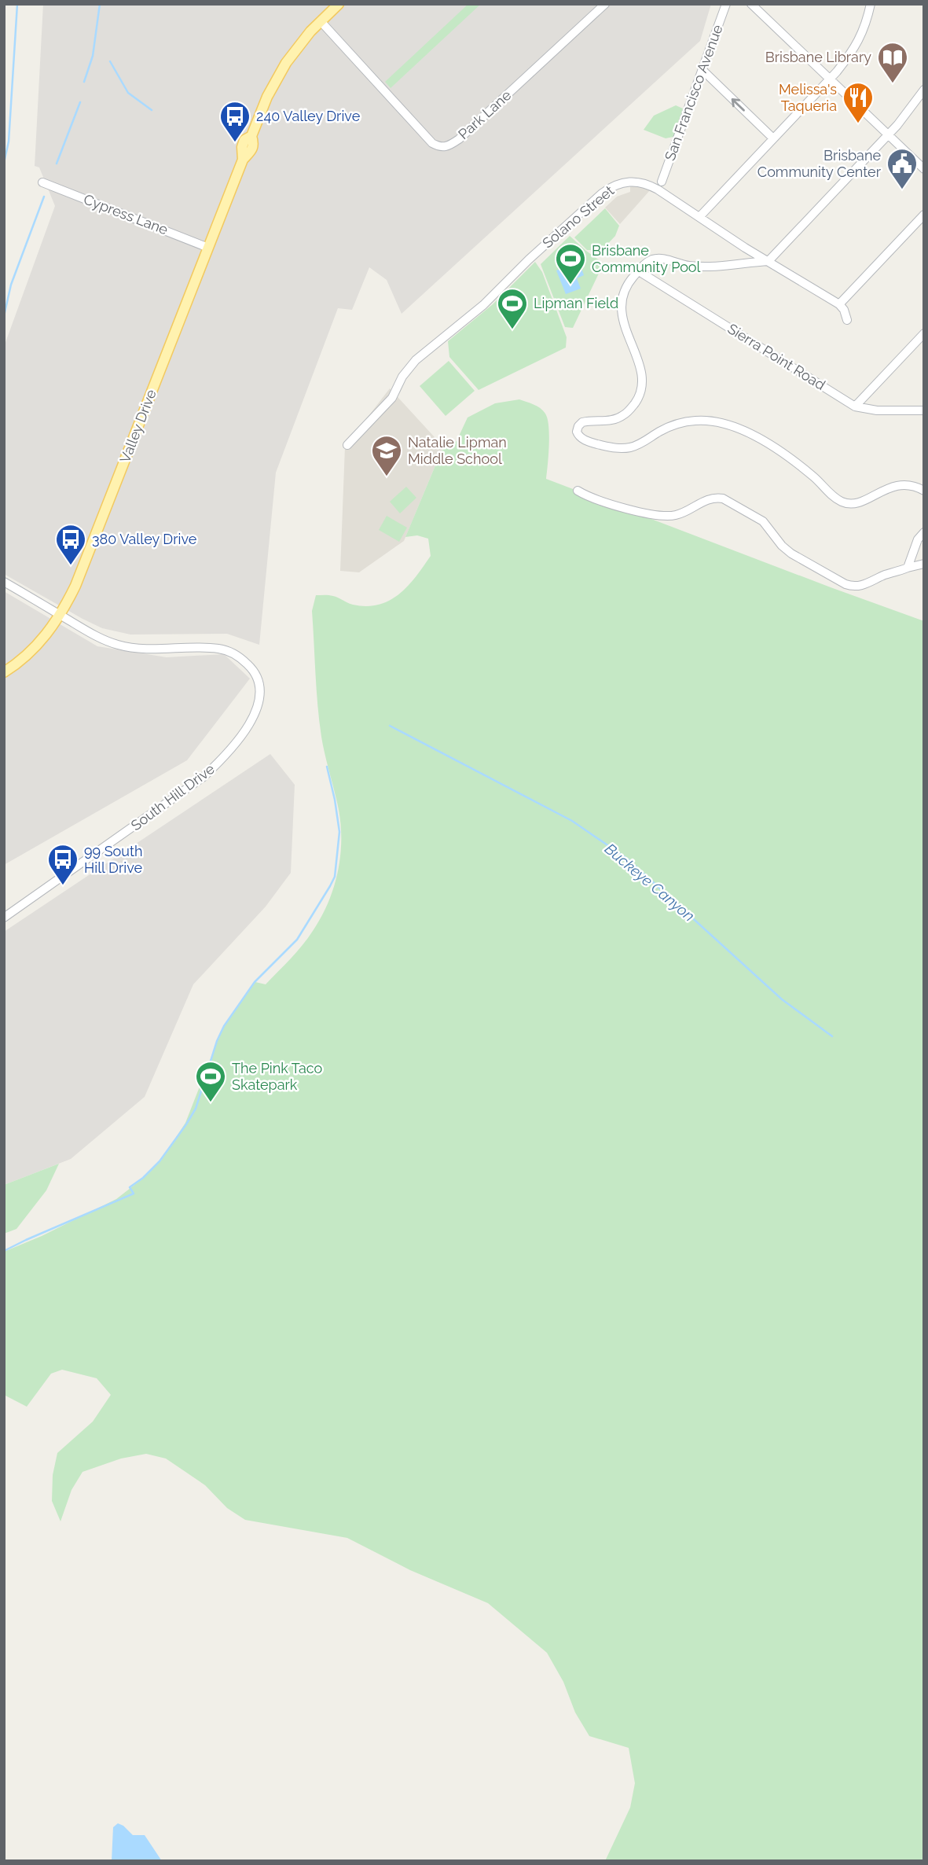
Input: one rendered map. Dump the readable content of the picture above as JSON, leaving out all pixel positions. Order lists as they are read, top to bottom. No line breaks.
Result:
{"streets":{"main road":["Valley Drive"],"street":["San Francisco Avenue","Park Lane","Cypress Lane","Solano Street","Sierra Point Road","South Hill Drive"]},"crossings":[["Park Lane","Valley Drive"],["Cypress Lane","Valley Drive"],["Valley Drive","South Hill Drive"]],"water":["Buckeye Canyon"],"places":{"library":["Brisbane Library"],"restaurant":["Melissa's Taqueria"],"bus stop":["240 Valley Drive","380 Valley Drive","99 South Hill Drive"],"public building":["Brisbane Community Center"],"sports":["Brisbane Community Pool","Lipman Field","The Pink Taco Skatepark"],"school or university":["Natalie Lipman Middle School"]}}
